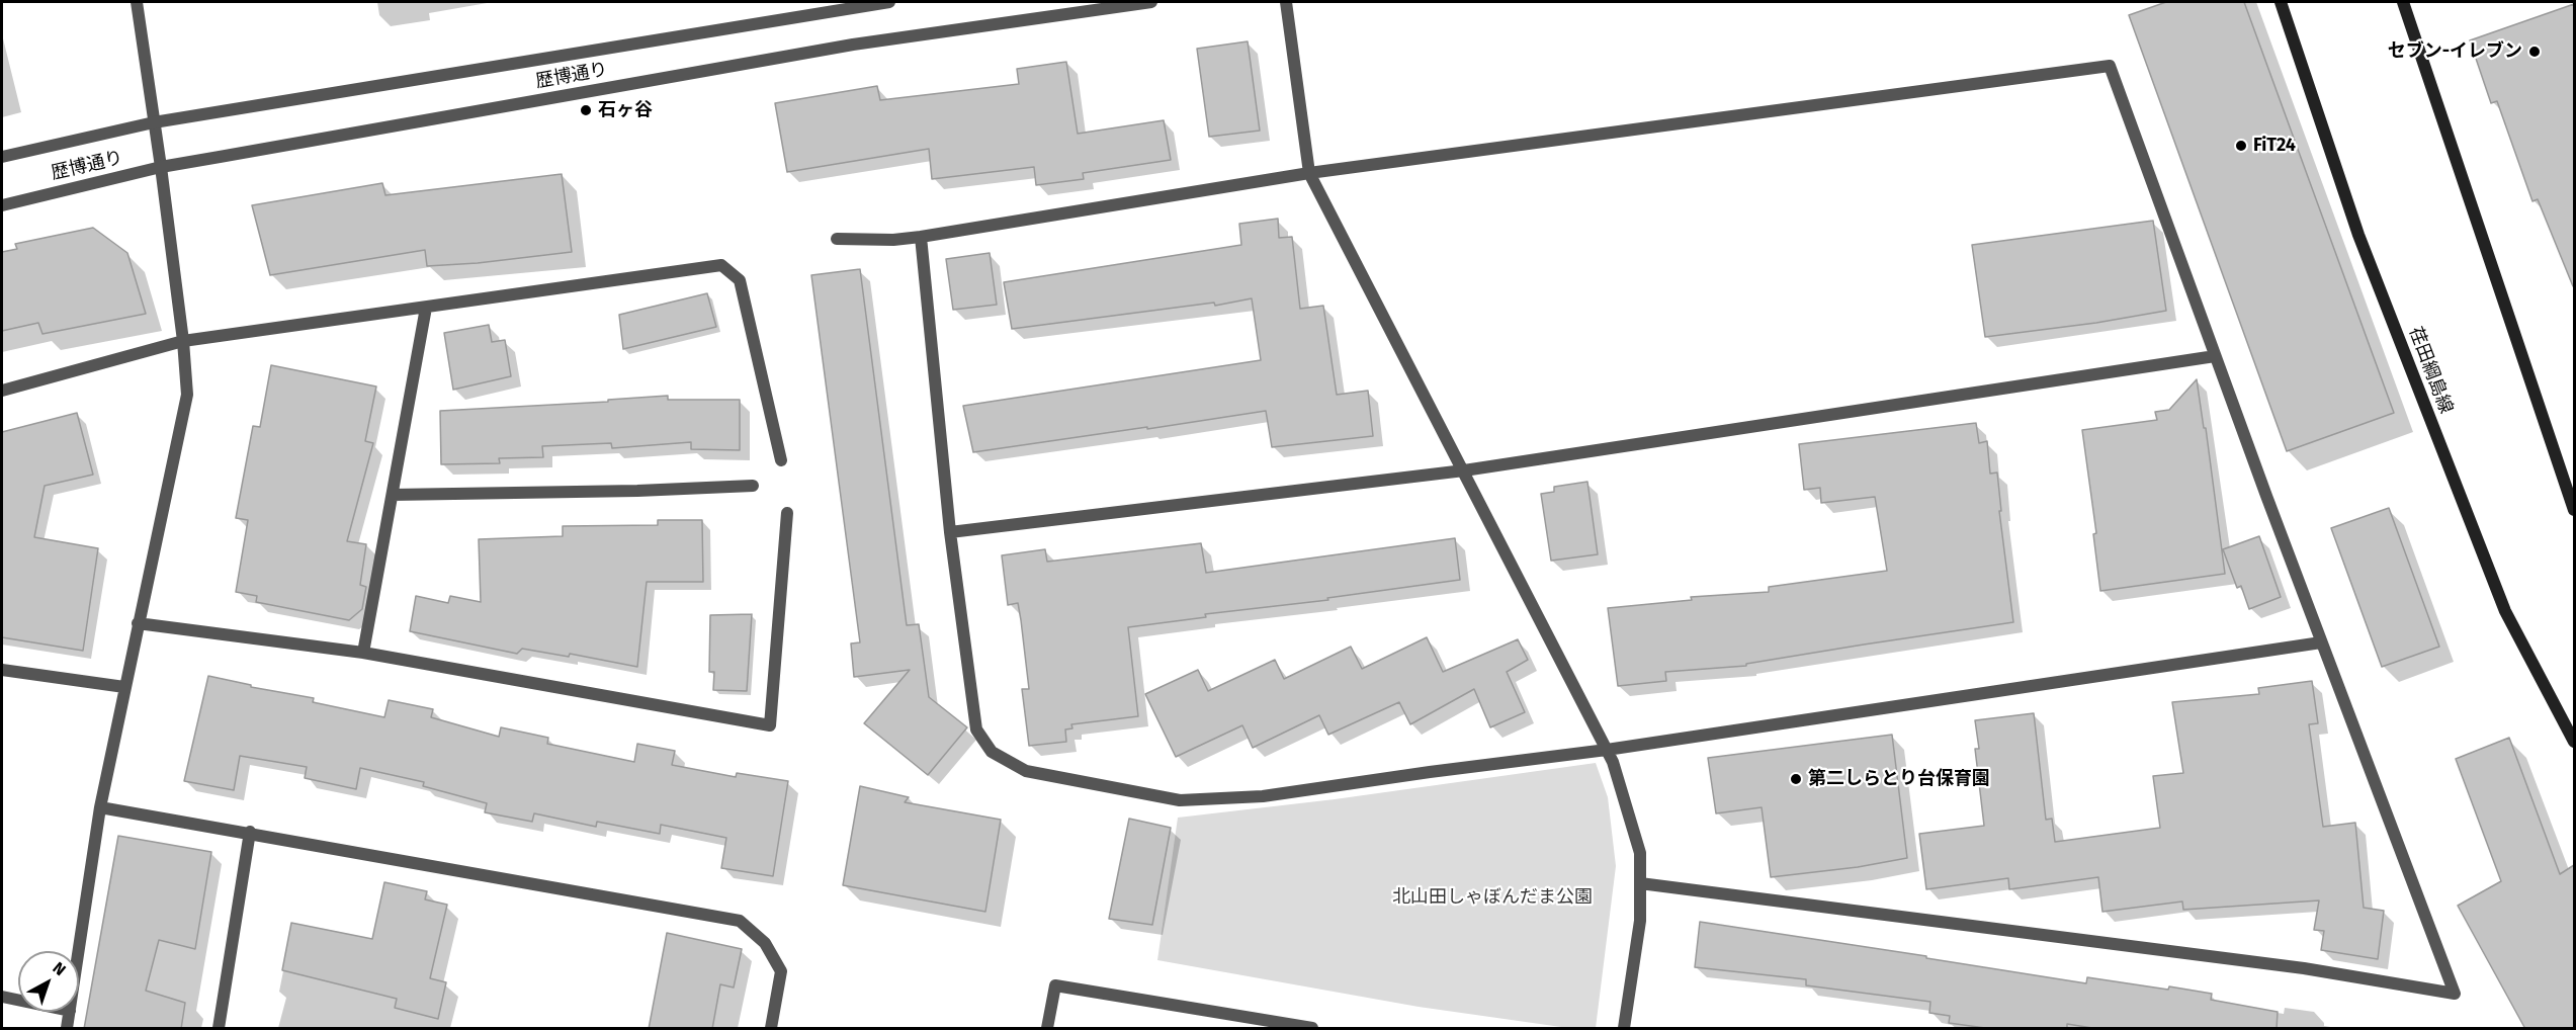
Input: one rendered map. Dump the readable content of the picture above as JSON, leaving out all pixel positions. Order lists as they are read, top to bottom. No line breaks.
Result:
{"streets":{"main road":["荏田綱島線"],"street":["歴博通り"]},"parks":["北山田しゃぼんだま公園"],"places":["セブン-イレブン","石ヶ谷","FiT24","第二しらとり台保育園"],"north":"top right"}
